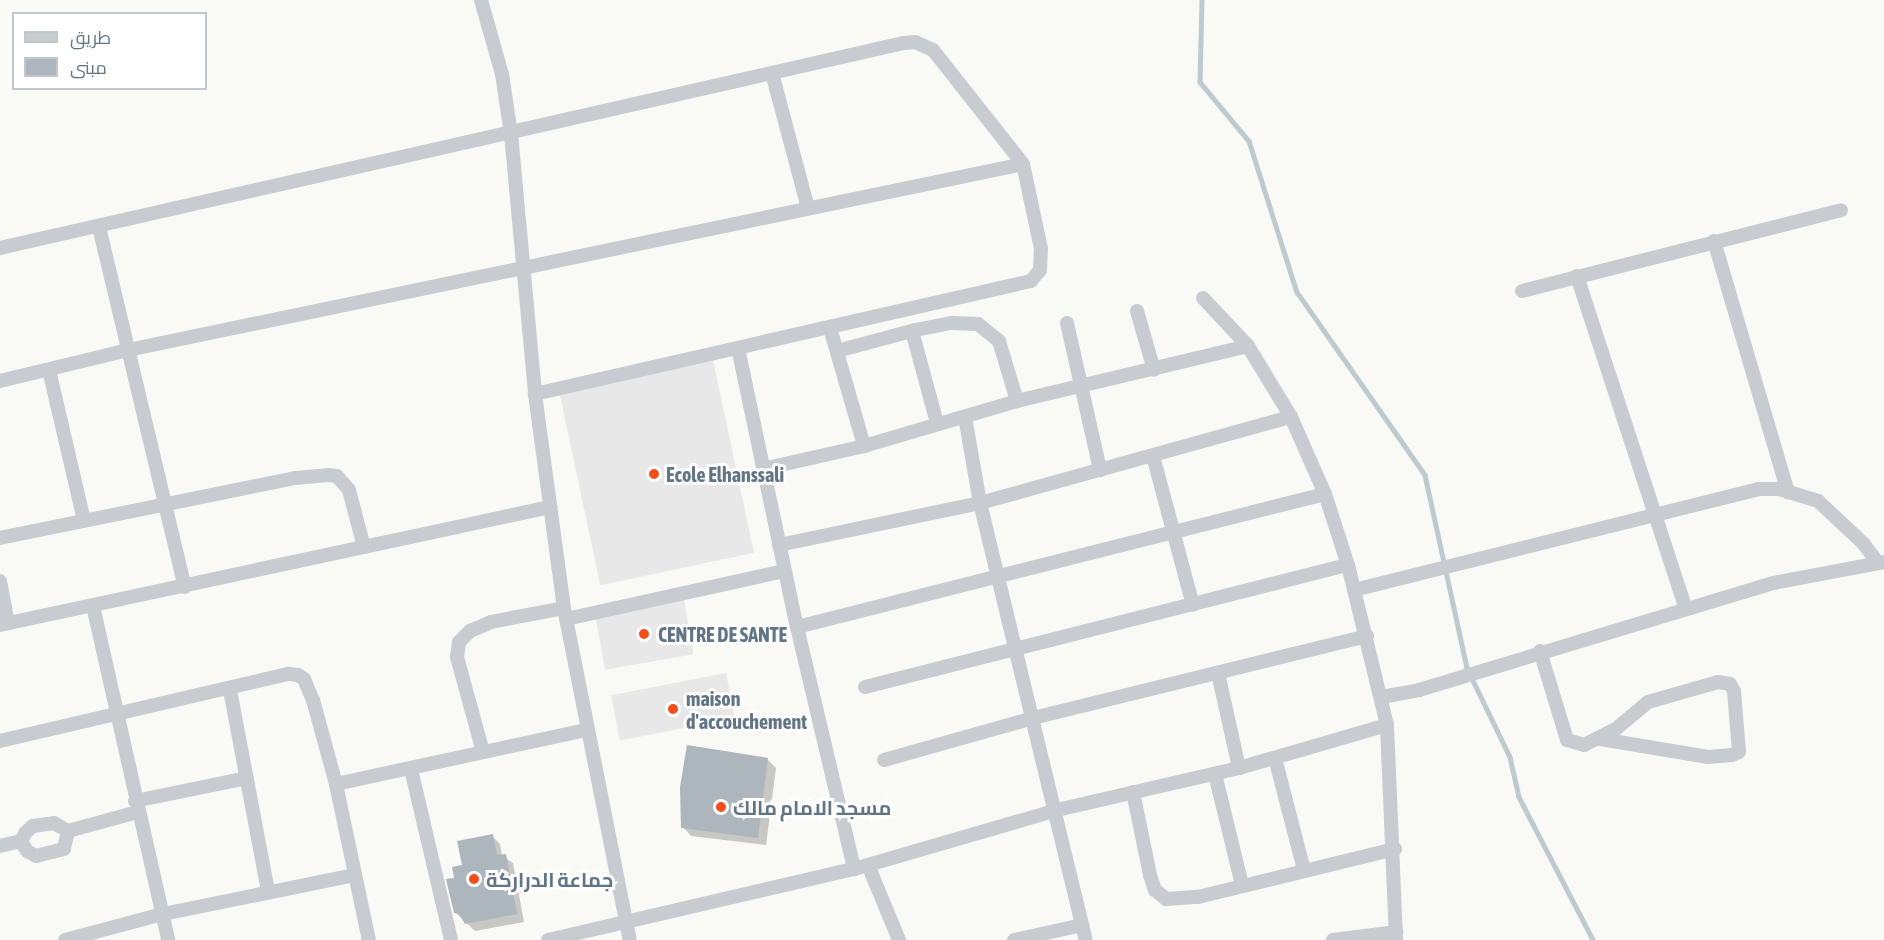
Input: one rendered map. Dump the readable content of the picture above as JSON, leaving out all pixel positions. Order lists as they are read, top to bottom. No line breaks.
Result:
{"places":["Ecole Elhanssali","CENTRE DE SANTE","maison d'accouchement","مسجد الامام مالك","جماعة الدراركة"],"legend":["طريق","مبنى"]}
